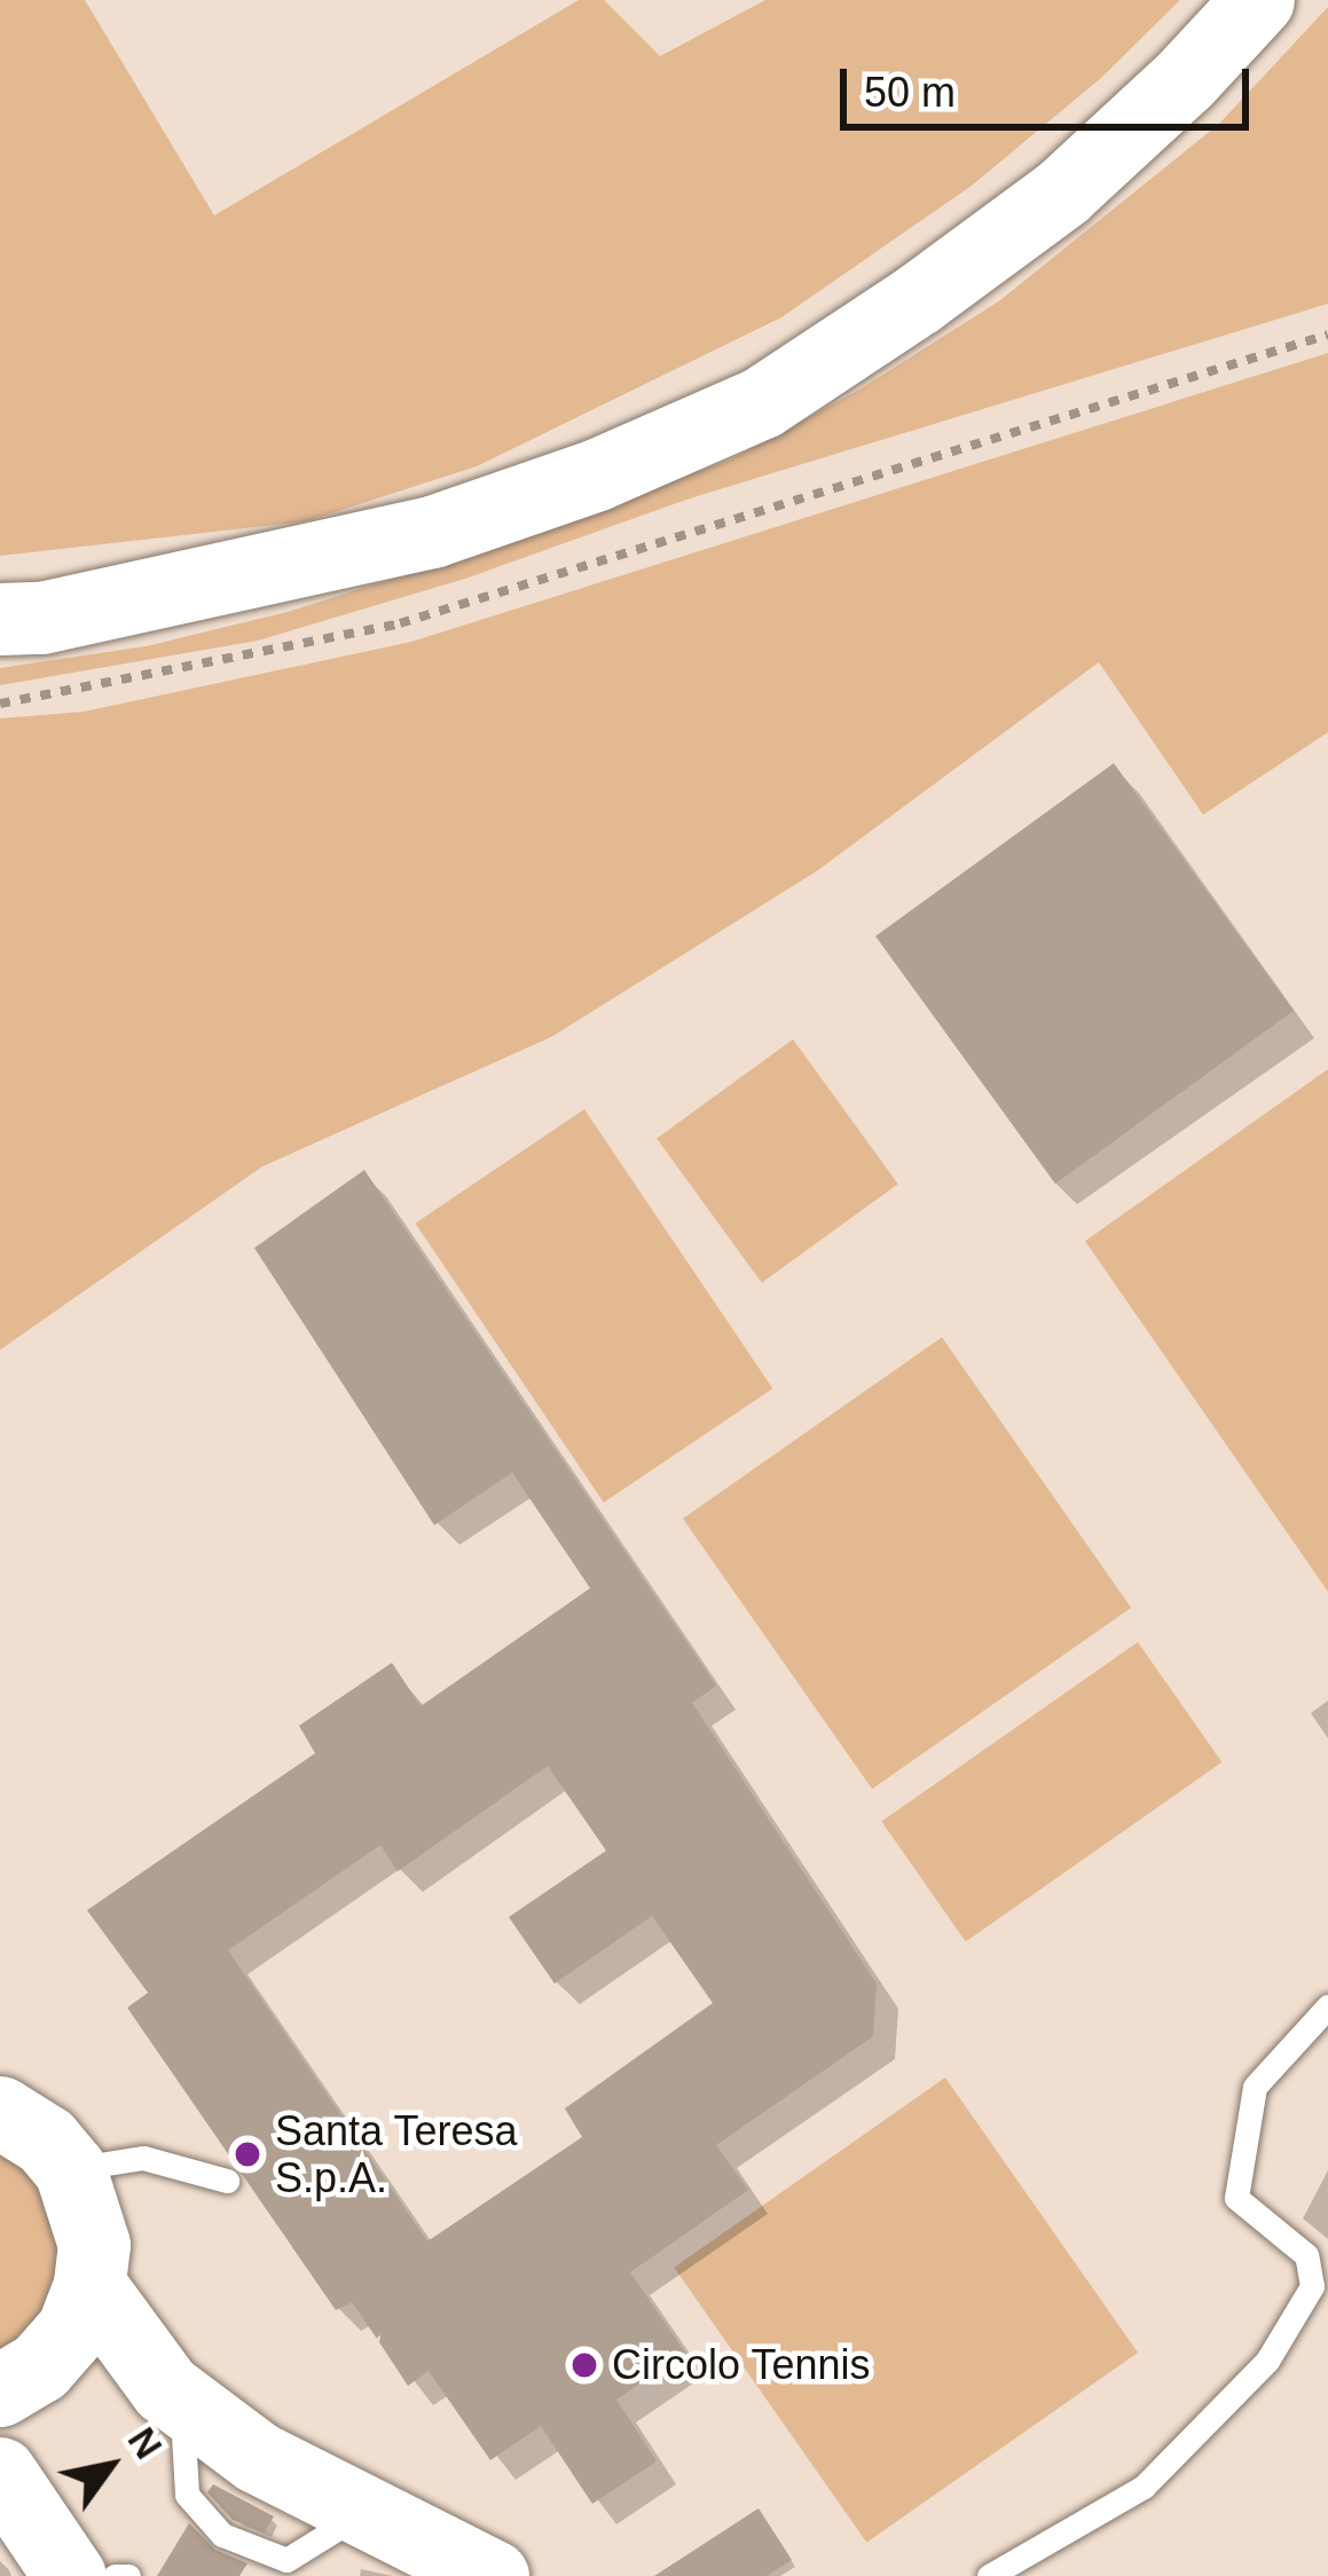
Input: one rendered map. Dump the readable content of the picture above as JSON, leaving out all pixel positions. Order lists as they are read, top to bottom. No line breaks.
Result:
{"places":["Santa Teresa S.p.A.","Circolo Tennis"],"scale_bar":"50 m","north":"top right"}
